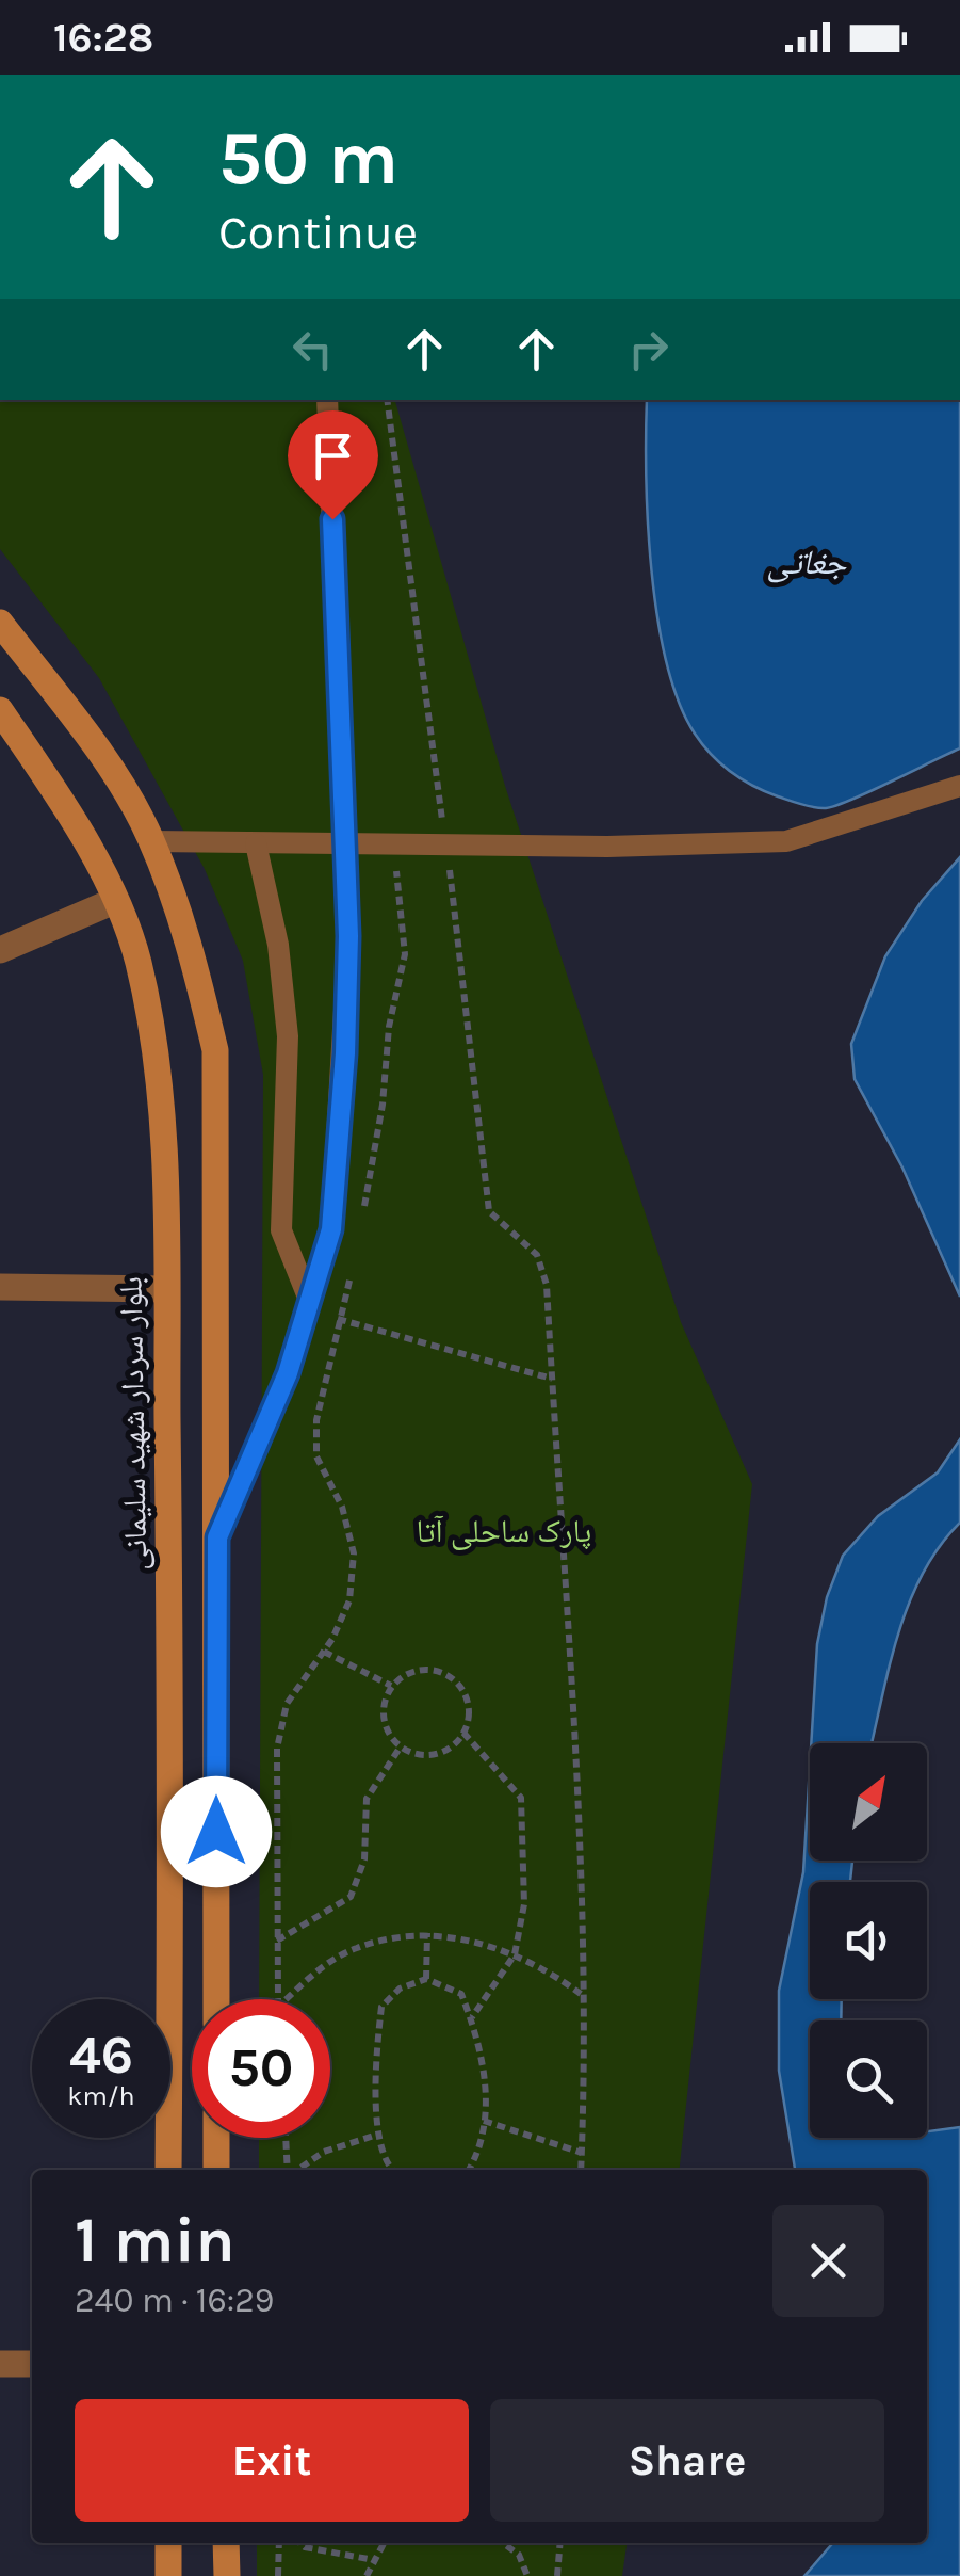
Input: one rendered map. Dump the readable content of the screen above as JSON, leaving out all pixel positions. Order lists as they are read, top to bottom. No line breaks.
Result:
{"streets":{"main road":["بلوار سردار شهید سلیمانی"]},"water":["جغاتی"],"parks":["پارک ساحلی آتا"],"north":"top right","page":{"status":"16:28","turn":["50 m","Continue"],"speed":"46 km/h","limit":"50","heading":["1 min","240 m · 16:29"],"buttons":["Exit","Share"]}}
